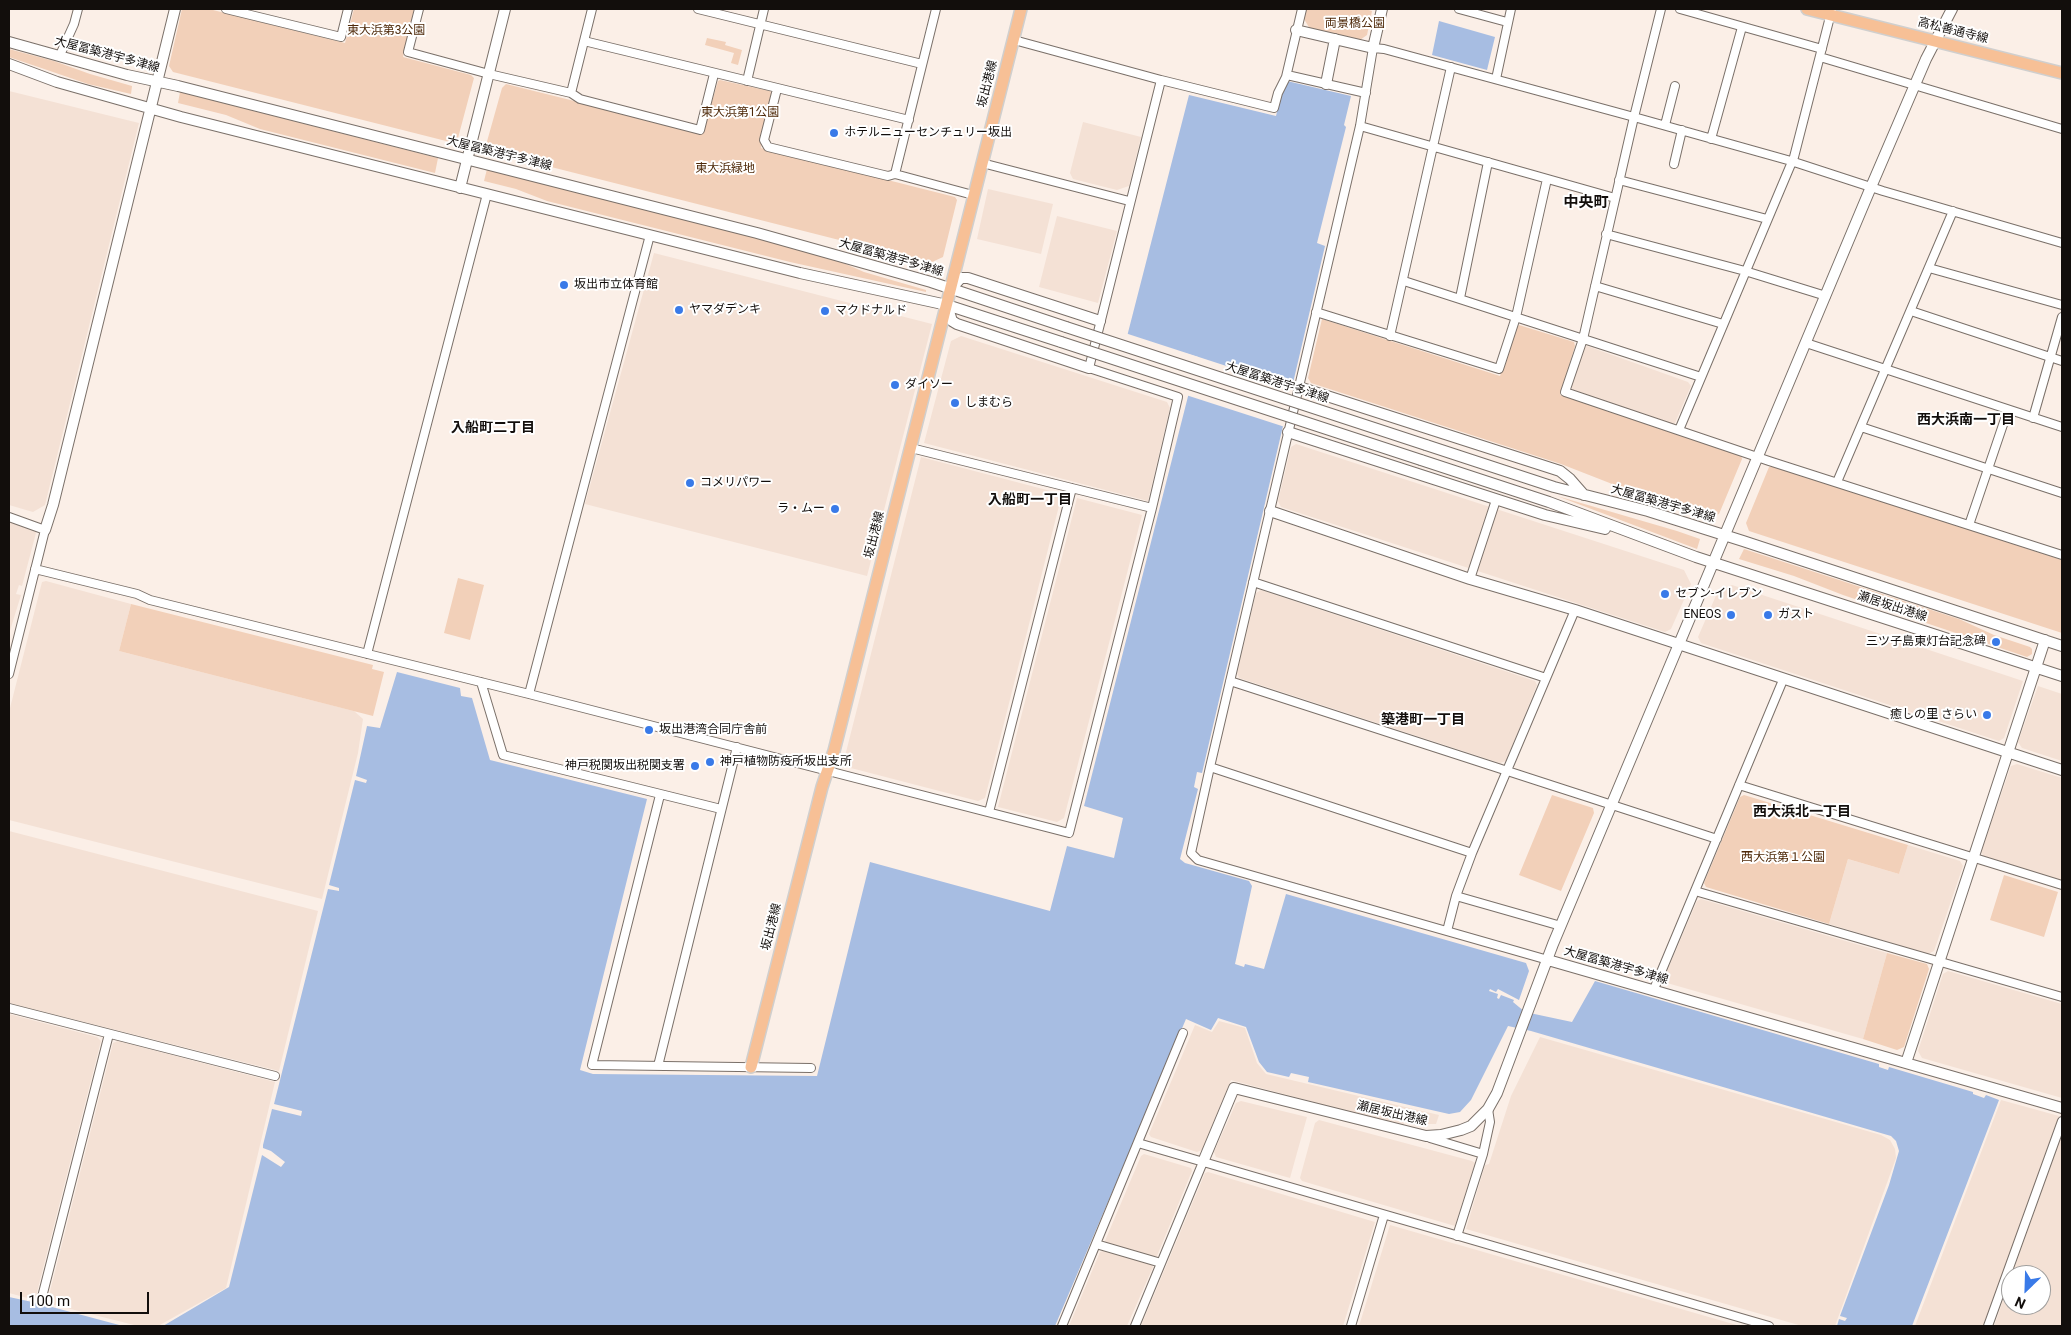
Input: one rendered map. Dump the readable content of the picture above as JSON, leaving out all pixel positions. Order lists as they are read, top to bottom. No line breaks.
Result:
{"streets":{"main road":["高松善通寺線","大屋冨築港宇多津線","坂出港線","瀬居坂出港線"]},"crossings":[["大屋冨築港宇多津線","坂出港線"],["大屋冨築港宇多津線","瀬居坂出港線"]],"districts":["中央町","西大浜南一丁目","入船町二丁目","入船町一丁目","築港町一丁目","西大浜北一丁目"],"parks":["両景橋公園","東大浜第3公園","東大浜第1公園","東大浜緑地","西大浜第１公園"],"places":["ホテルニューセンチュリー坂出","坂出市立体育館","ヤマダデンキ","マクドナルド","ダイソー","しまむら","コメリパワー","ラ・ムー","セブン-イレブン","ENEOS","ガスト","三ツ子島東灯台記念碑","癒しの里 さらい","坂出港湾合同庁舎前","神戸植物防疫所坂出支所","神戸税関坂出税関支署"],"scale_bar":"100 m","north":"bottom left"}
